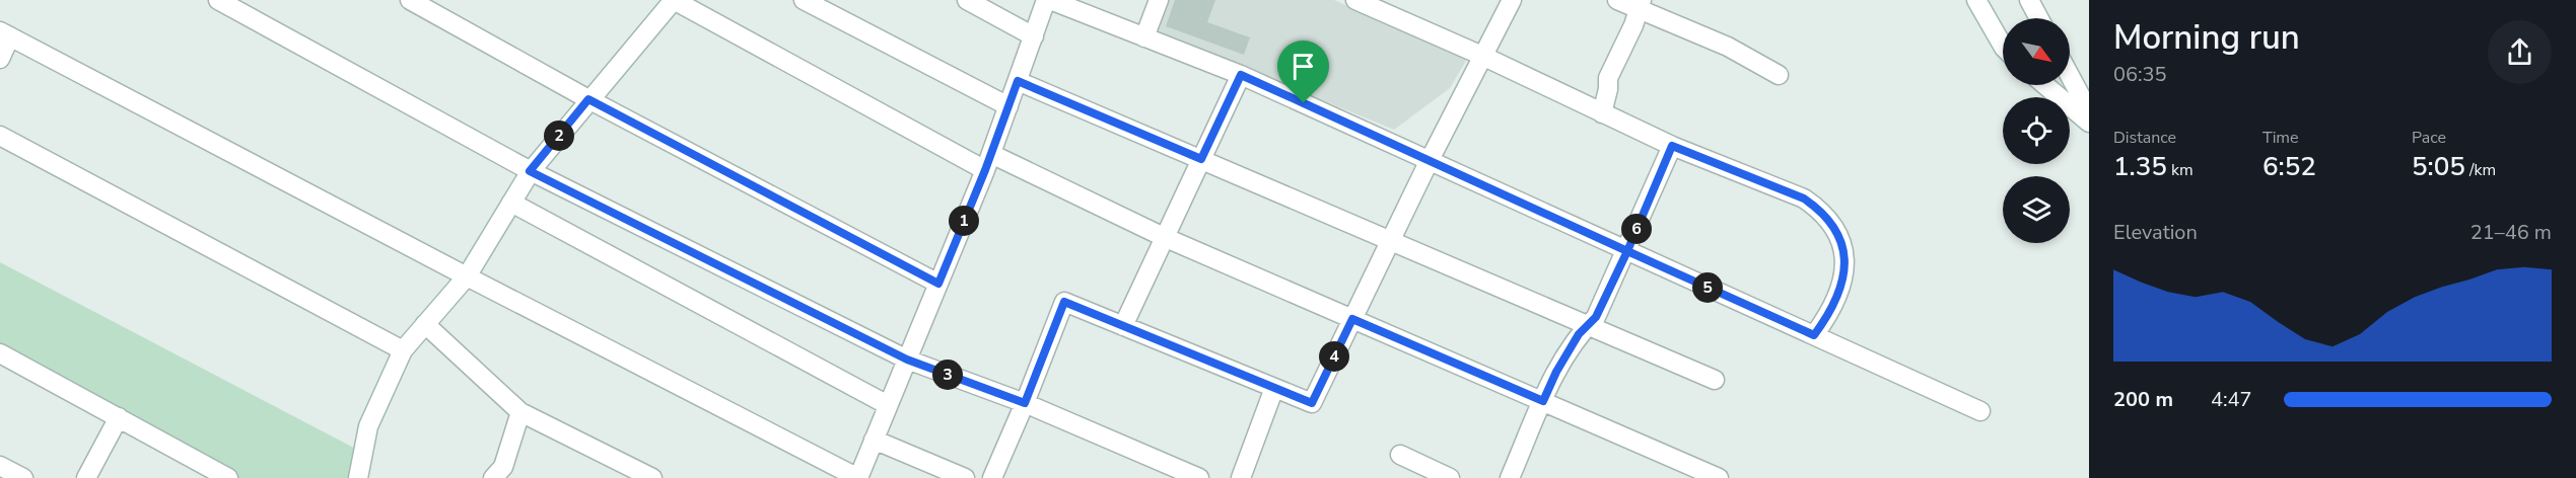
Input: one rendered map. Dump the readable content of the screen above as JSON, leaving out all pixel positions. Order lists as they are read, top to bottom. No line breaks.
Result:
{"north":"bottom right","page":{"heading":["Morning run","06:35"],"stats":[["Distance","1.35 km"],["Time","6:52"],["Pace","5:05 /km"]],"pins":["2","1","6","5","4","3"],"chart":["Elevation","21–46 m"],"list":[{"name":"200 m","note":"4:47"}]}}
